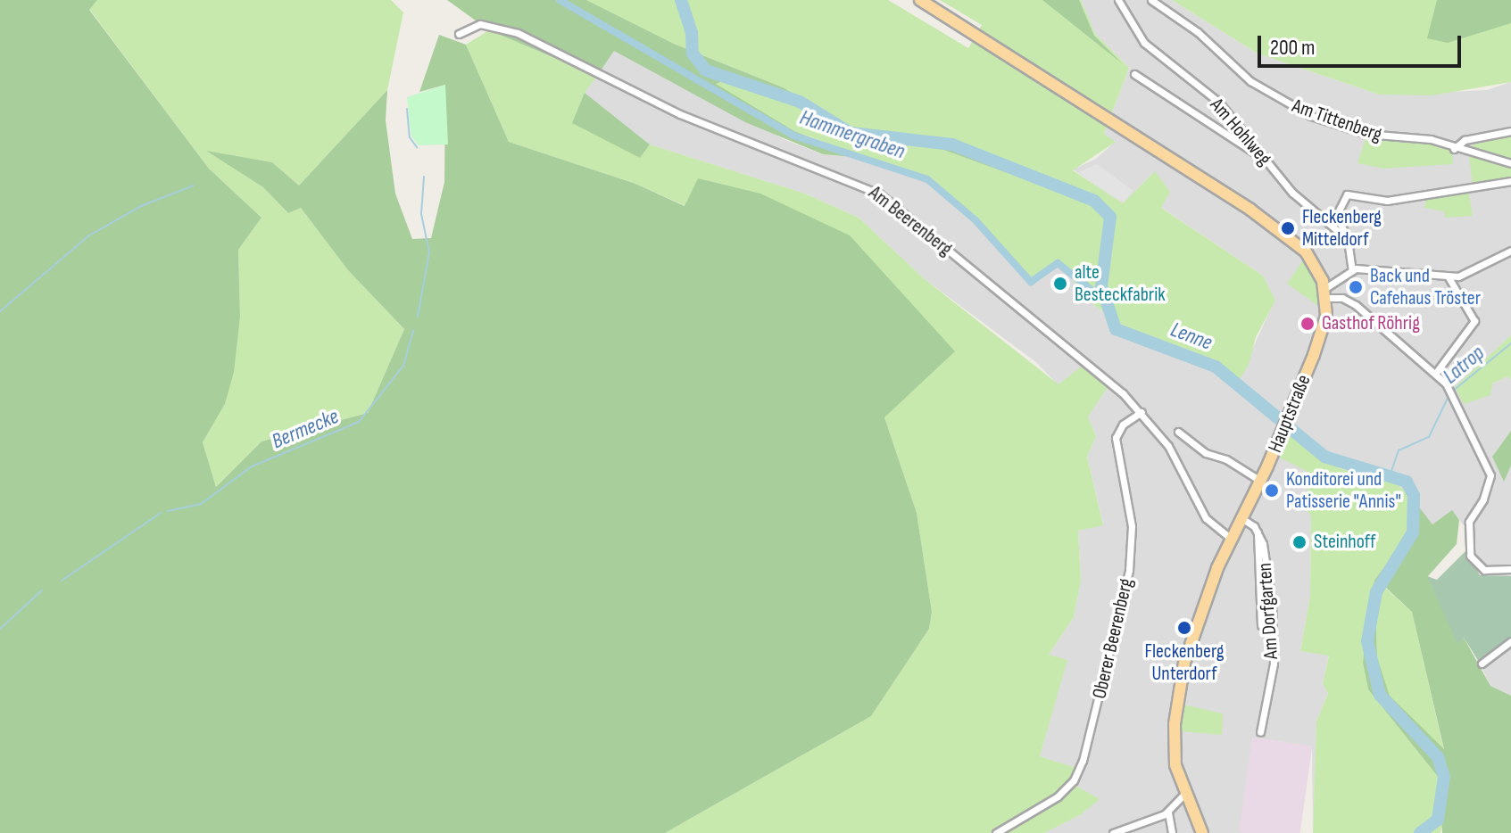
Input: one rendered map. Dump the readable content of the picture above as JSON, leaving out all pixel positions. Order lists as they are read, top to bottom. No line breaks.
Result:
{"streets":{"main road":["Hauptstraße"],"street":["Am Tittenberg","Am Hohlweg","Am Beerenberg","Am Dorfgarten","Oberer Beerenberg"]},"crossings":[["Am Beerenberg","Hauptstraße"],["Am Beerenberg","Oberer Beerenberg"]],"water":["Hammergraben","Lenne","Latrop","Bermecke"],"places":["Fleckenberg Mitteldorf","alte Besteckfabrik","Back und Cafehaus Tröster","Gasthof Röhrig","Konditorei und Patisserie \"Annis\"","Steinhoff","Fleckenberg Unterdorf"],"scale_bar":"200 m"}
